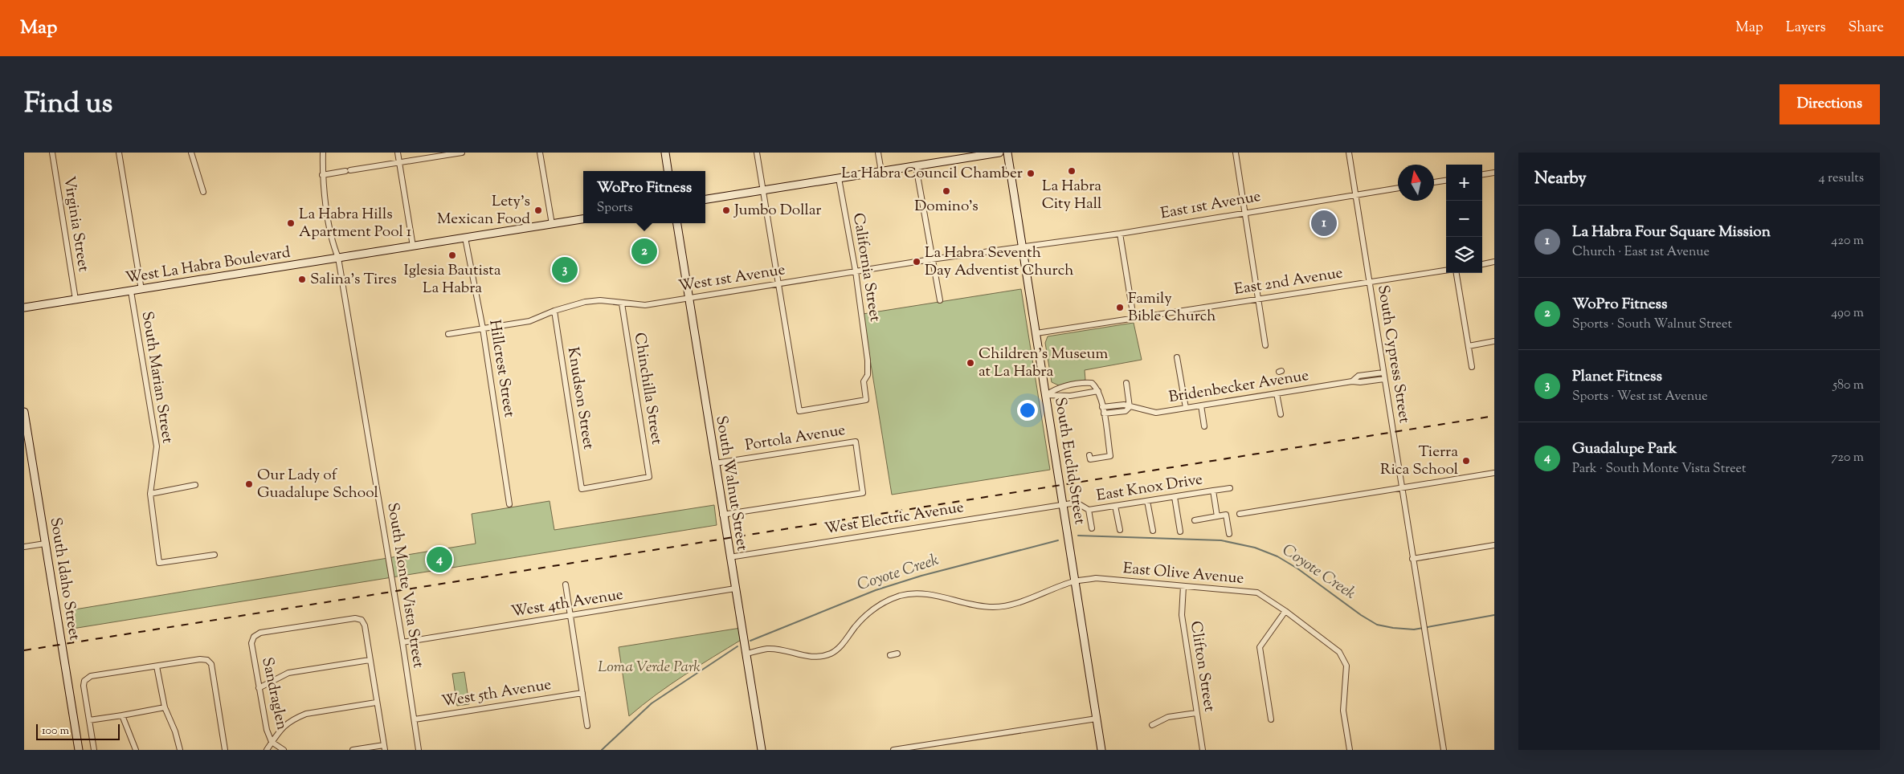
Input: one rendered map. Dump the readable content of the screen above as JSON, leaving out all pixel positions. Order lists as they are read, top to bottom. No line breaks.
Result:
{"streets":{"main road":["West La Habra Boulevard","South Euclid Street","South Walnut Street","South Idaho Street"],"street":["East 1st Avenue","Virginia Street","California Street","West 1st Avenue","East 2nd Avenue","South Cypress Street","Hillcrest Street","South Marian Street","Bridenbecker Avenue","Chinchilla Street","Knudson Street","Portola Avenue","East Knox Drive","West Electric Avenue","East Olive Avenue","South Monte Vista Street","West 4th Avenue","Clifton Street","Sandraglen","West 5th Avenue"]},"crossings":[["East 1st Avenue","West 1st Avenue"],["East 1st Avenue","South Cypress Street"],["East 1st Avenue","South Euclid Street"],["Virginia Street","West La Habra Boulevard"],["West La Habra Boulevard","Hillcrest Street"],["West La Habra Boulevard","South Marian Street"],["West La Habra Boulevard","South Monte Vista Street"],["California Street","West 1st Avenue"],["West 1st Avenue","Hillcrest Street"],["West 1st Avenue","Chinchilla Street"],["West 1st Avenue","Knudson Street"],["West 1st Avenue","South Euclid Street"],["West 1st Avenue","South Walnut Street"],["East 2nd Avenue","South Cypress Street"],["East 2nd Avenue","South Euclid Street"],["South Cypress Street","Bridenbecker Avenue"],["Chinchilla Street","Knudson Street"],["Portola Avenue","South Walnut Street"],["South Euclid Street","East Knox Drive"],["South Euclid Street","West Electric Avenue"],["South Euclid Street","East Olive Avenue"],["South Walnut Street","West Electric Avenue"],["South Walnut Street","East Olive Avenue"],["South Walnut Street","West 4th Avenue"],["East Knox Drive","West Electric Avenue"],["East Olive Avenue","Clifton Street"],["South Monte Vista Street","West 4th Avenue"],["South Monte Vista Street","West 5th Avenue"]],"water":["Coyote Creek"],"parks":["Loma Verde Park"],"places":["La Habra City Hall","La Habra Council Chamber","Domino's","Lety's Mexican Food","Jumbo Dollar","La Habra Hills Apartment Pool 1","Iglesia Bautista La Habra","La Habra Seventh Day Adventist Church","Salina's Tires","Family Bible Church","Children's Museum at La Habra","Tierra Rica School","Our Lady of Guadalupe School"],"scale_bar":"100 m","north":"top","page":{"header":"Map","nav":["Map","Layers","Share"],"title":"Find us","buttons":"Directions","heading":["Nearby","4 results"],"map_buttons":["+","−"],"popup":["WoPro Fitness","Sports"],"list":[{"mark":"1","name":"La Habra Four Square Mission","note":"Church · East 1st Avenue","value":"420 m"},{"mark":"2","name":"WoPro Fitness","note":"Sports · South Walnut Street","value":"490 m"},{"mark":"3","name":"Planet Fitness","note":"Sports · West 1st Avenue","value":"580 m"},{"mark":"4","name":"Guadalupe Park","note":"Park · South Monte Vista Street","value":"720 m"}],"pins":["1","2","3","4"],"scale":"100 m"}}
